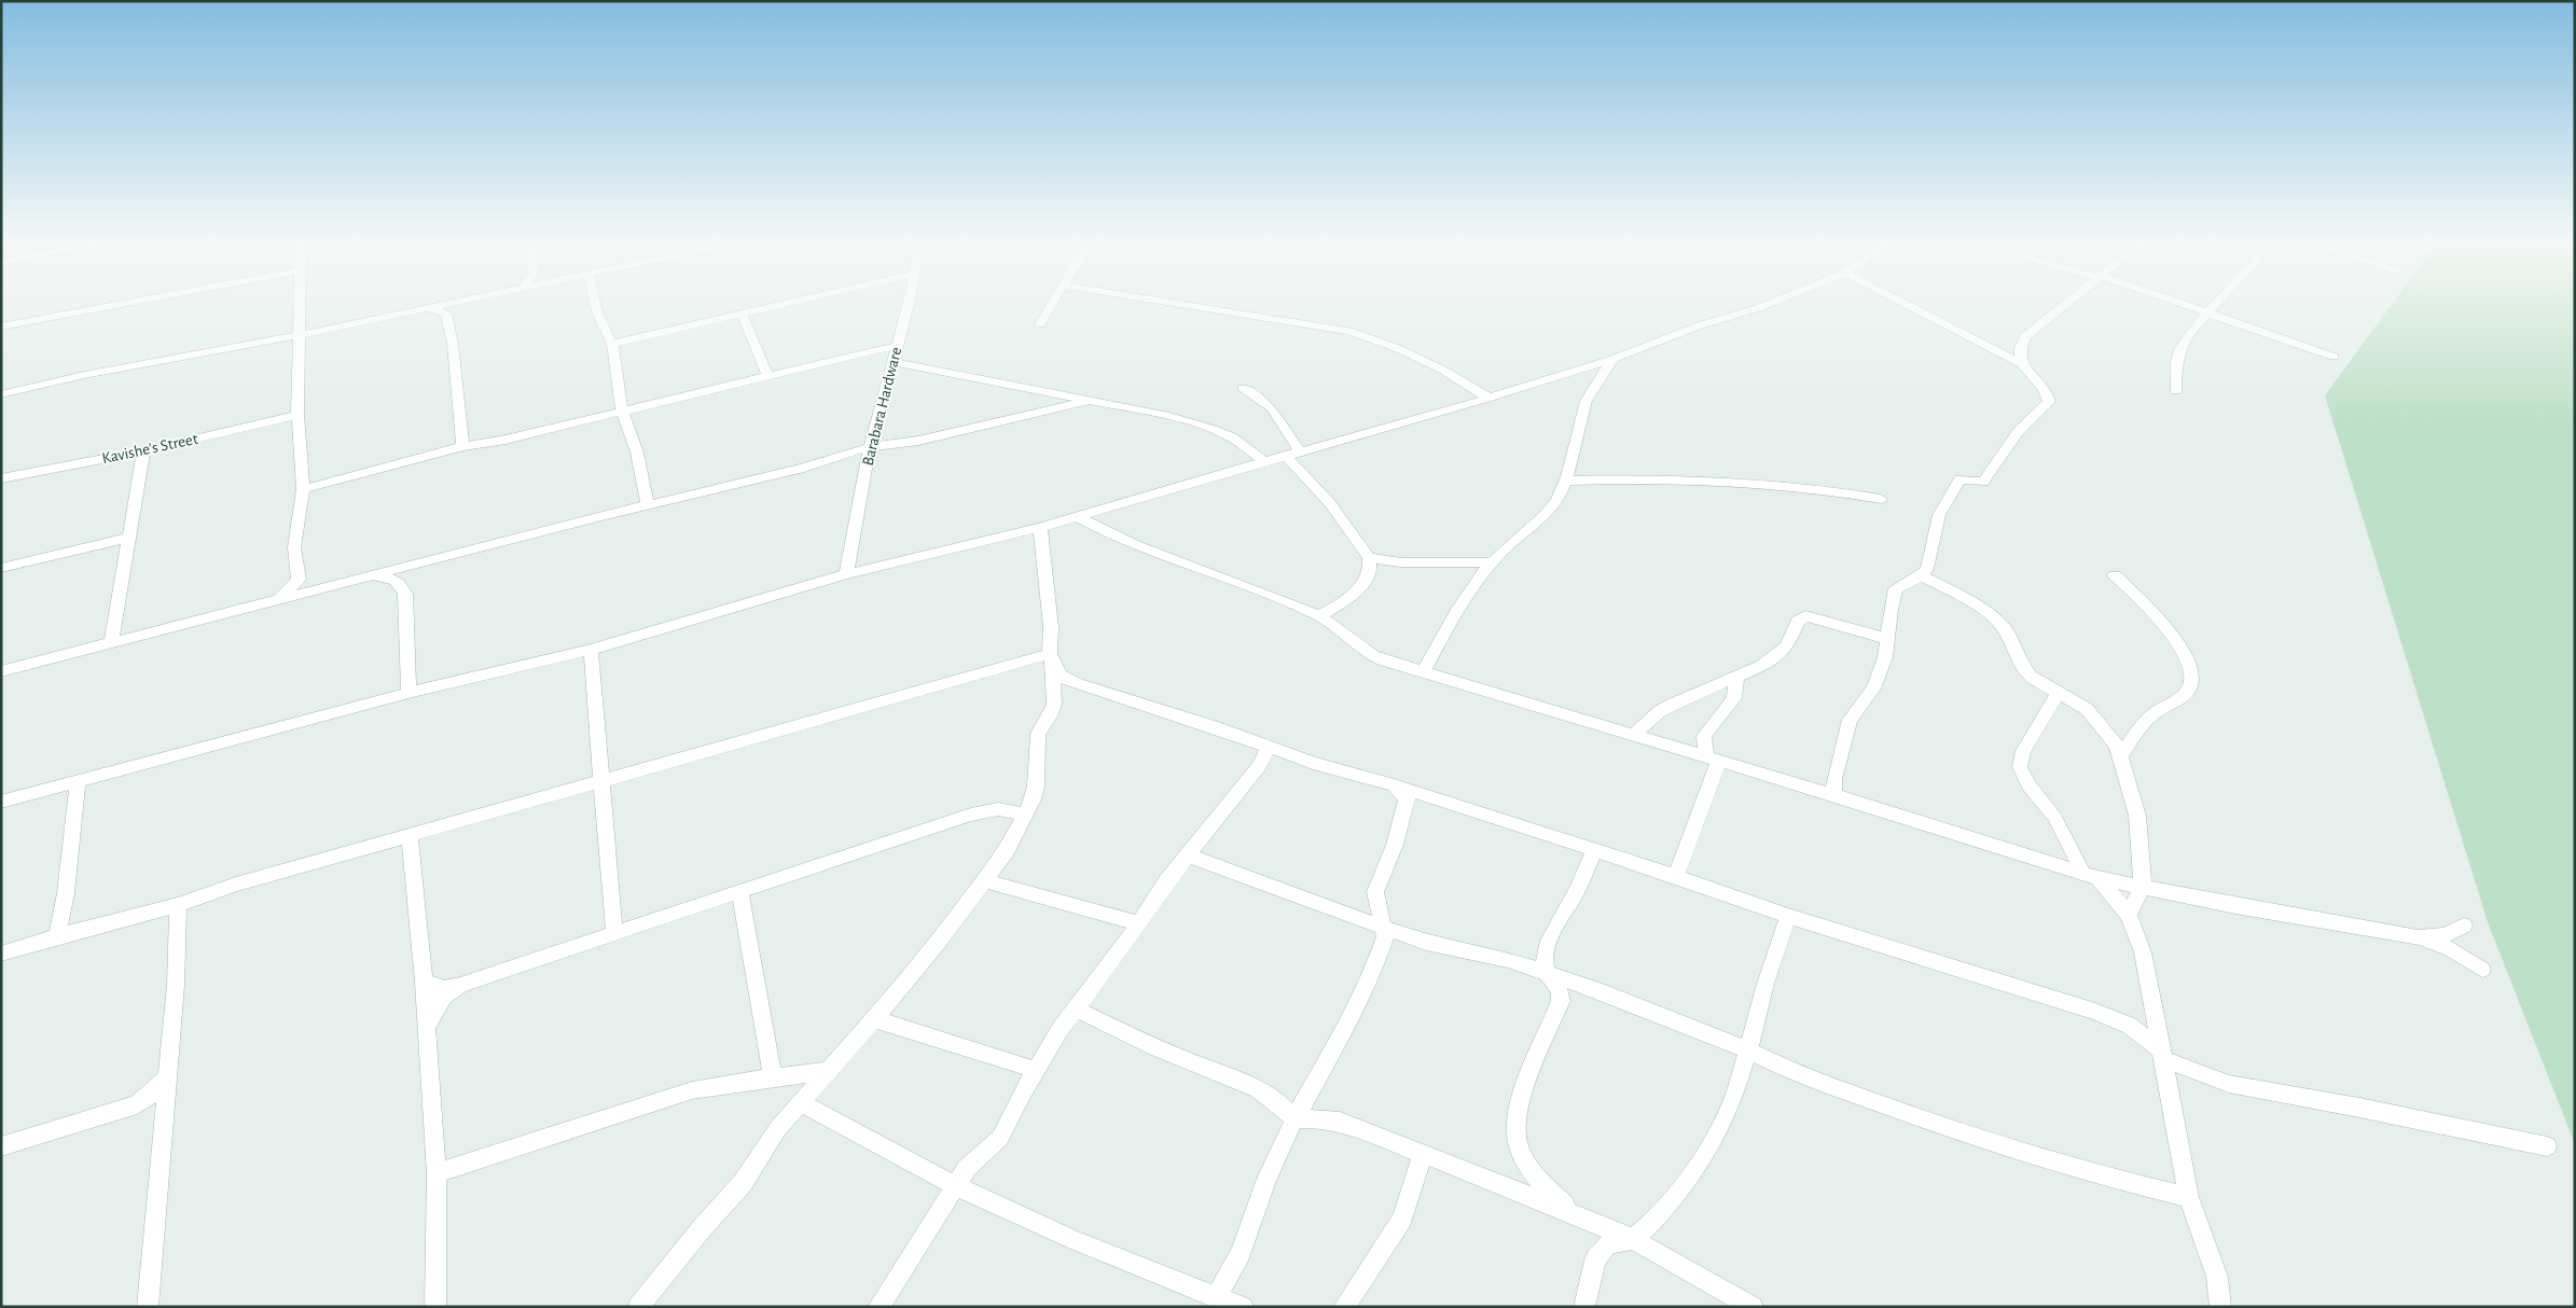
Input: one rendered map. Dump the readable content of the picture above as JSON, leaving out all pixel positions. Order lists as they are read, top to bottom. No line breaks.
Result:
{"streets":{"street":["Barabara Hardware","Kavishe’s Street"]}}
